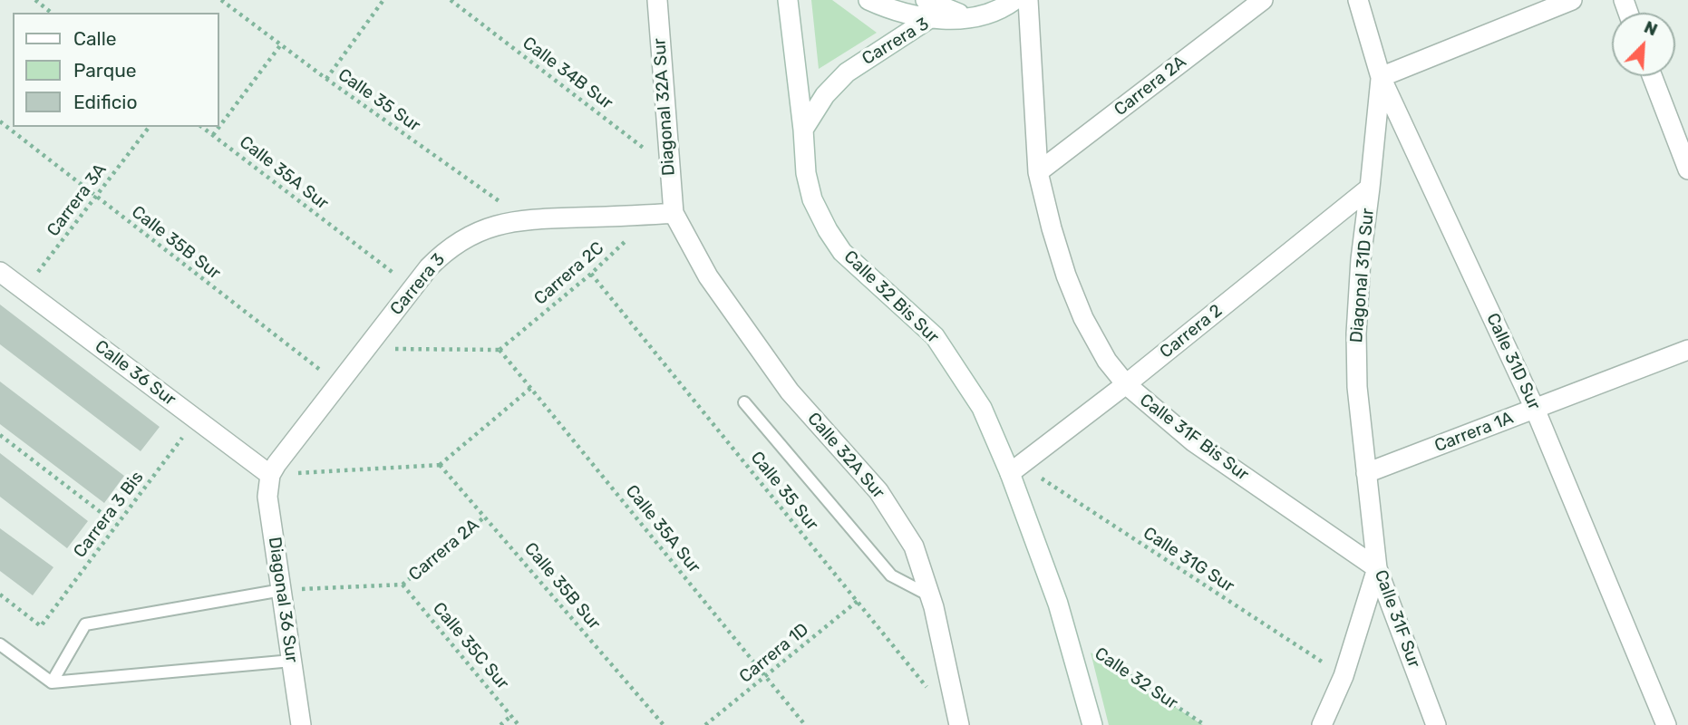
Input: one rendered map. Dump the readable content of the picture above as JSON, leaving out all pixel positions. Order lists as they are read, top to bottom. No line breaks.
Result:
{"streets":{"street":["Carrera 3","Carrera 2A","Diagonal 32A Sur","Diagonal 31D Sur","Calle 32 Bis Sur","Carrera 2","Calle 31D Sur","Calle 36 Sur","Carrera 1A","Calle 31F Bis Sur","Calle 32A Sur","Diagonal 36 Sur","Calle 31F Sur"],"path":["Calle 34B Sur","Calle 35 Sur","Calle 35A Sur","Carrera 3A","Calle 35B Sur","Carrera 2C","Carrera 3 Bis","Calle 31G Sur","Calle 35C Sur","Carrera 1D","Calle 32 Sur"]},"crossings":[["Carrera 3","Calle 35 Sur"],["Carrera 3","Diagonal 32A Sur"],["Carrera 3","Calle 35A Sur"],["Carrera 3","Calle 35B Sur"],["Carrera 3","Carrera 2C"],["Carrera 3","Calle 32 Bis Sur"],["Carrera 3","Calle 36 Sur"],["Carrera 3","Calle 32A Sur"],["Carrera 3","Diagonal 36 Sur"],["Calle 34B Sur","Diagonal 32A Sur"],["Carrera 2A","Calle 35B Sur"],["Carrera 2A","Calle 31F Bis Sur"],["Carrera 2A","Calle 35C Sur"],["Calle 35 Sur","Carrera 2C"],["Calle 35 Sur","Carrera 1D"],["Diagonal 32A Sur","Calle 32A Sur"],["Calle 35A Sur","Carrera 2C"],["Calle 35A Sur","Carrera 1D"],["Carrera 3A","Calle 35B Sur"],["Carrera 3A","Calle 36 Sur"],["Diagonal 31D Sur","Carrera 2"],["Diagonal 31D Sur","Calle 31D Sur"],["Diagonal 31D Sur","Carrera 1A"],["Diagonal 31D Sur","Calle 31F Sur"],["Calle 32 Bis Sur","Carrera 2"],["Calle 32 Bis Sur","Calle 31G Sur"],["Calle 32 Bis Sur","Calle 32 Sur"],["Carrera 2","Calle 31F Bis Sur"],["Carrera 2","Calle 31G Sur"],["Calle 31D Sur","Carrera 1A"],["Calle 36 Sur","Carrera 3 Bis"],["Calle 36 Sur","Diagonal 36 Sur"],["Carrera 1A","Calle 31F Sur"],["Calle 31F Bis Sur","Calle 31F Sur"]],"legend":["Calle","Parque","Edificio"],"north":"top right"}
